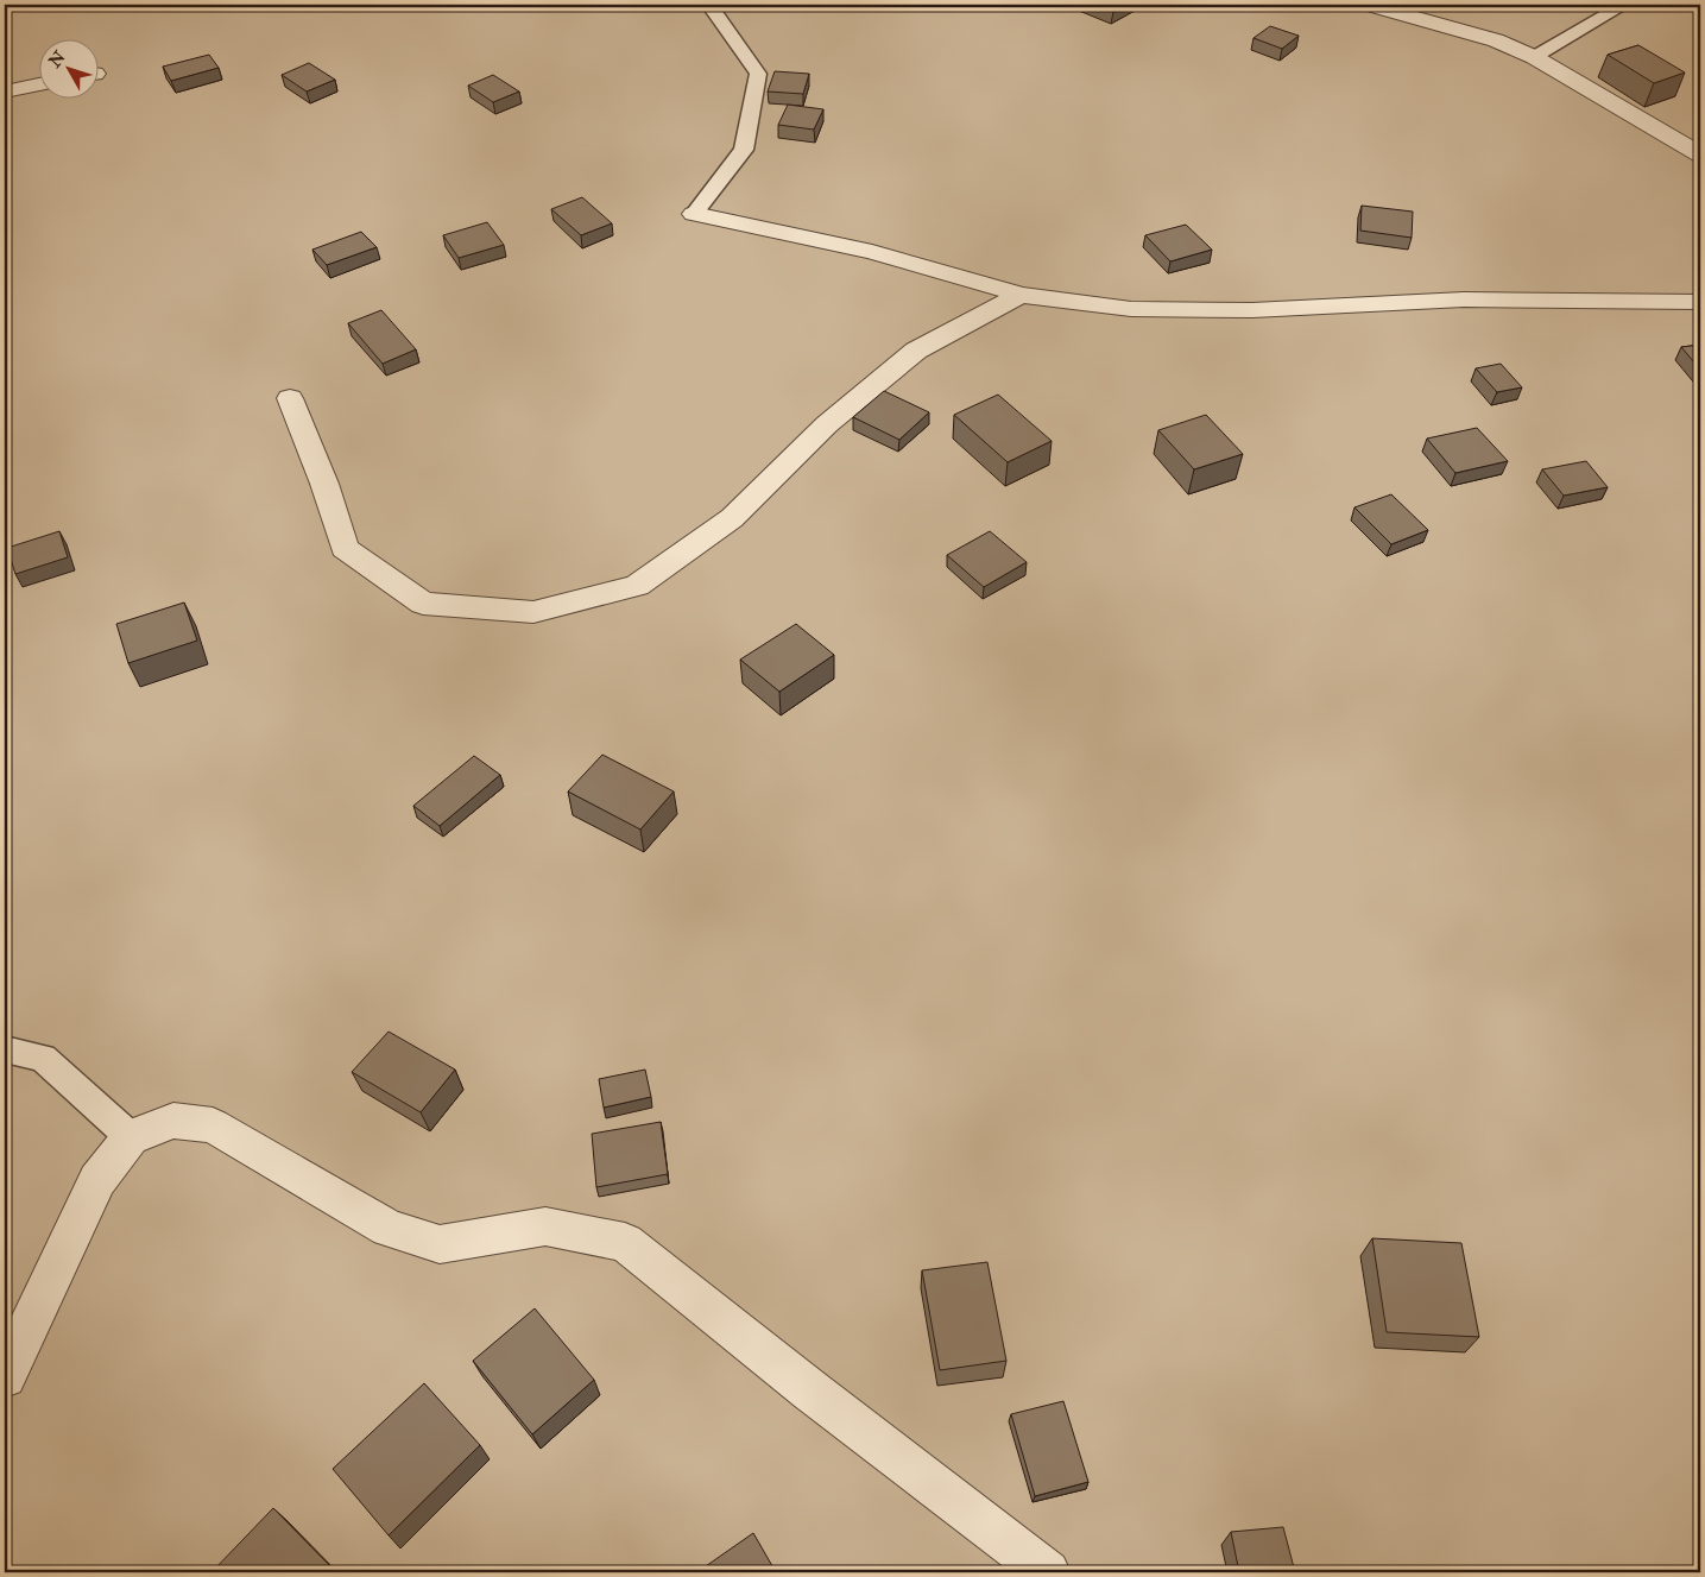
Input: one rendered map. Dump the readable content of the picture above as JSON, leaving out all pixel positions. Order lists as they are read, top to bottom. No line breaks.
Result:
{"north":"top left"}
